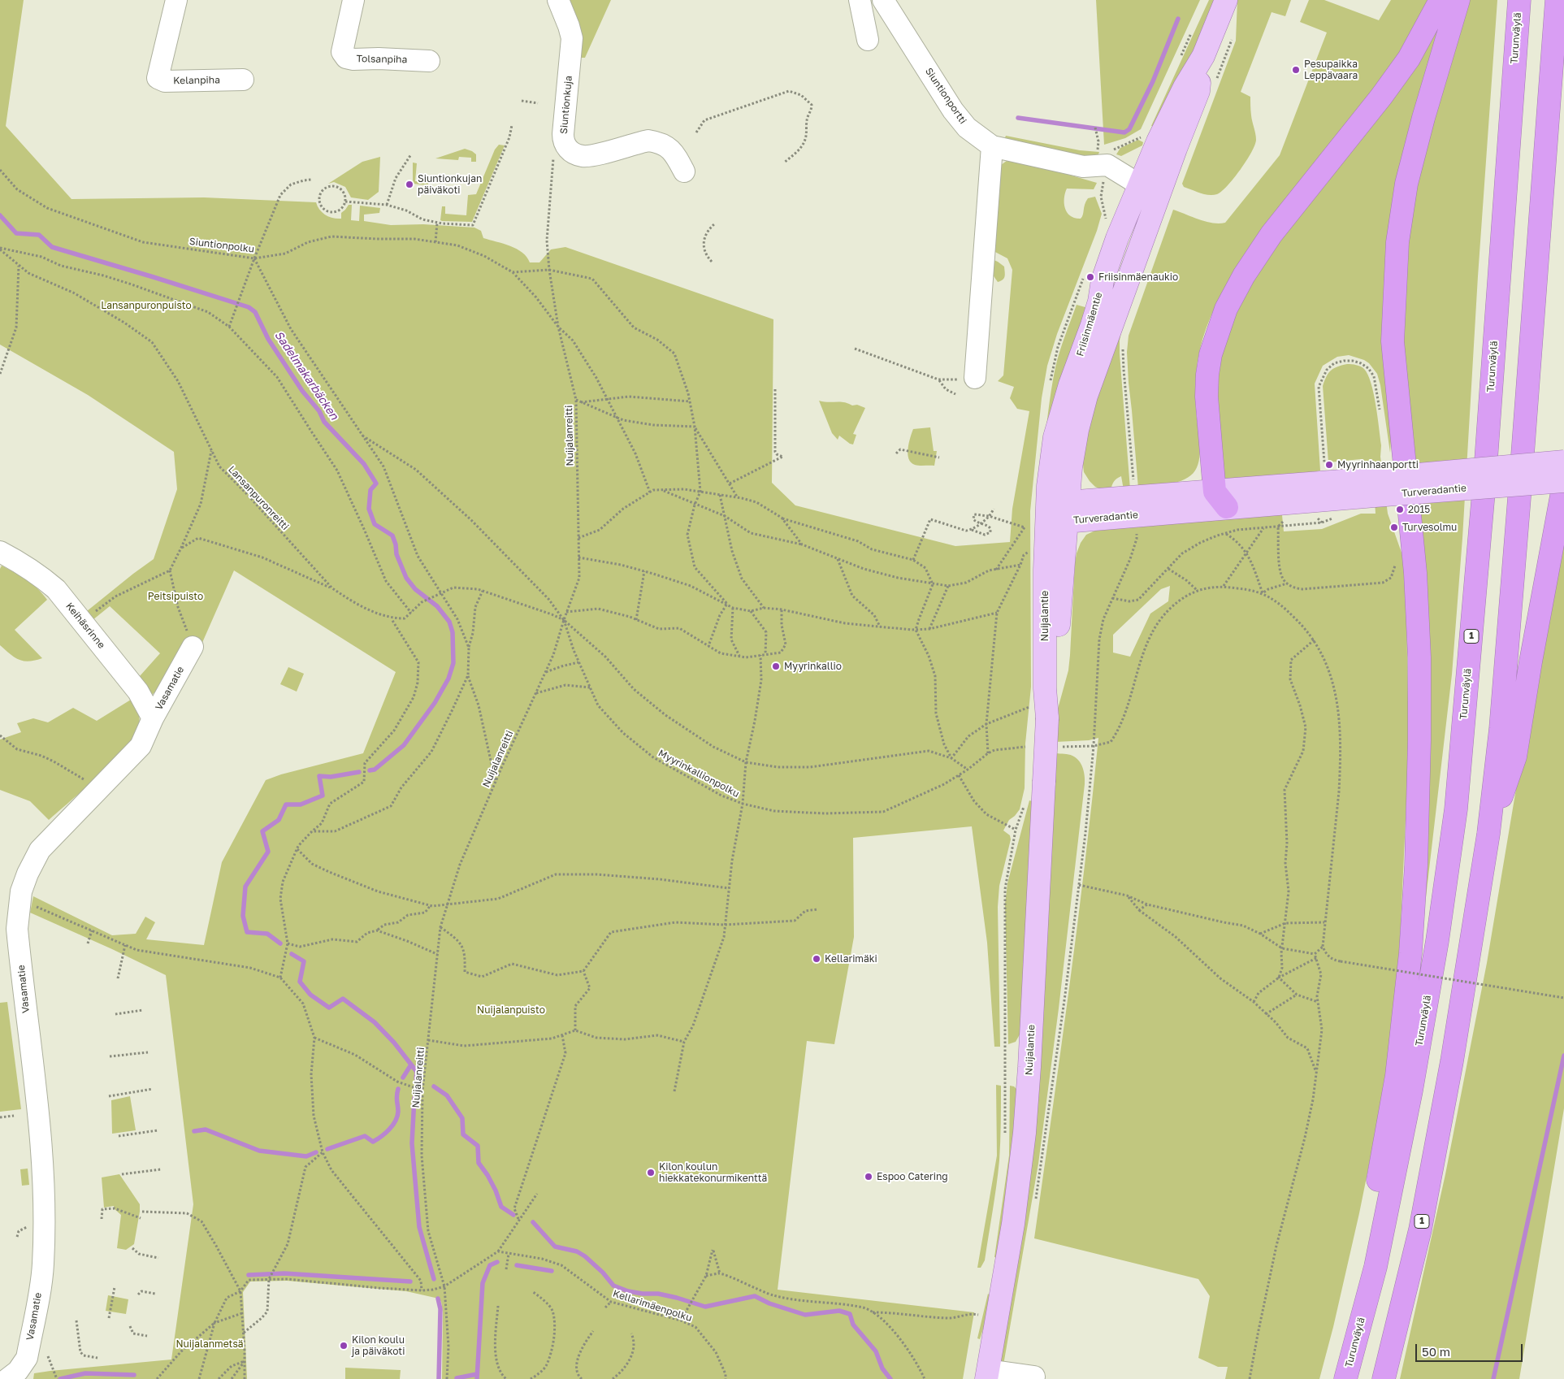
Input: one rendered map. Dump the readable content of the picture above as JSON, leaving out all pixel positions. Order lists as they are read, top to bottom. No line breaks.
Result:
{"streets":{"highway":["Turunväylä","1"],"main road":["Friisinmäentie","Turveradantie","Nuijalantie"],"street":["Tolsanpiha","Kelanpiha","Siuntionportti","Siuntionkuja","Keihäsrinne","Vasamatie"],"path":["Siuntionpolku","Nuijalanreitti","Lansanpuronreitti","Myyrinkallionpolku","Kellarimäenpolku"]},"crossings":[["Siuntionportti","Friisinmäentie"],["Siuntionpolku","Nuijalanreitti"],["Friisinmäentie","Turveradantie"],["Friisinmäentie","Nuijalantie"],["Nuijalanreitti","Myyrinkallionpolku"],["Turveradantie","Nuijalantie"],["Keihäsrinne","Vasamatie"]],"water":["Sadelmakarbäcken"],"parks":["Lansanpuronpuisto","Peitsipuisto","Nuijalanpuisto","Nuijalanmetsä"],"places":["Pesupaikka Leppävaara","Siuntionkujan päiväkoti","Friisinmäenaukio","Myyrinhaanportti","2015","Turvesolmu","Myyrinkallio","Kellarimäki","Kilon koulun hiekkatekonurmikenttä","Espoo Catering","Kilon koulu ja päiväkoti"],"scale_bar":"50 m"}
